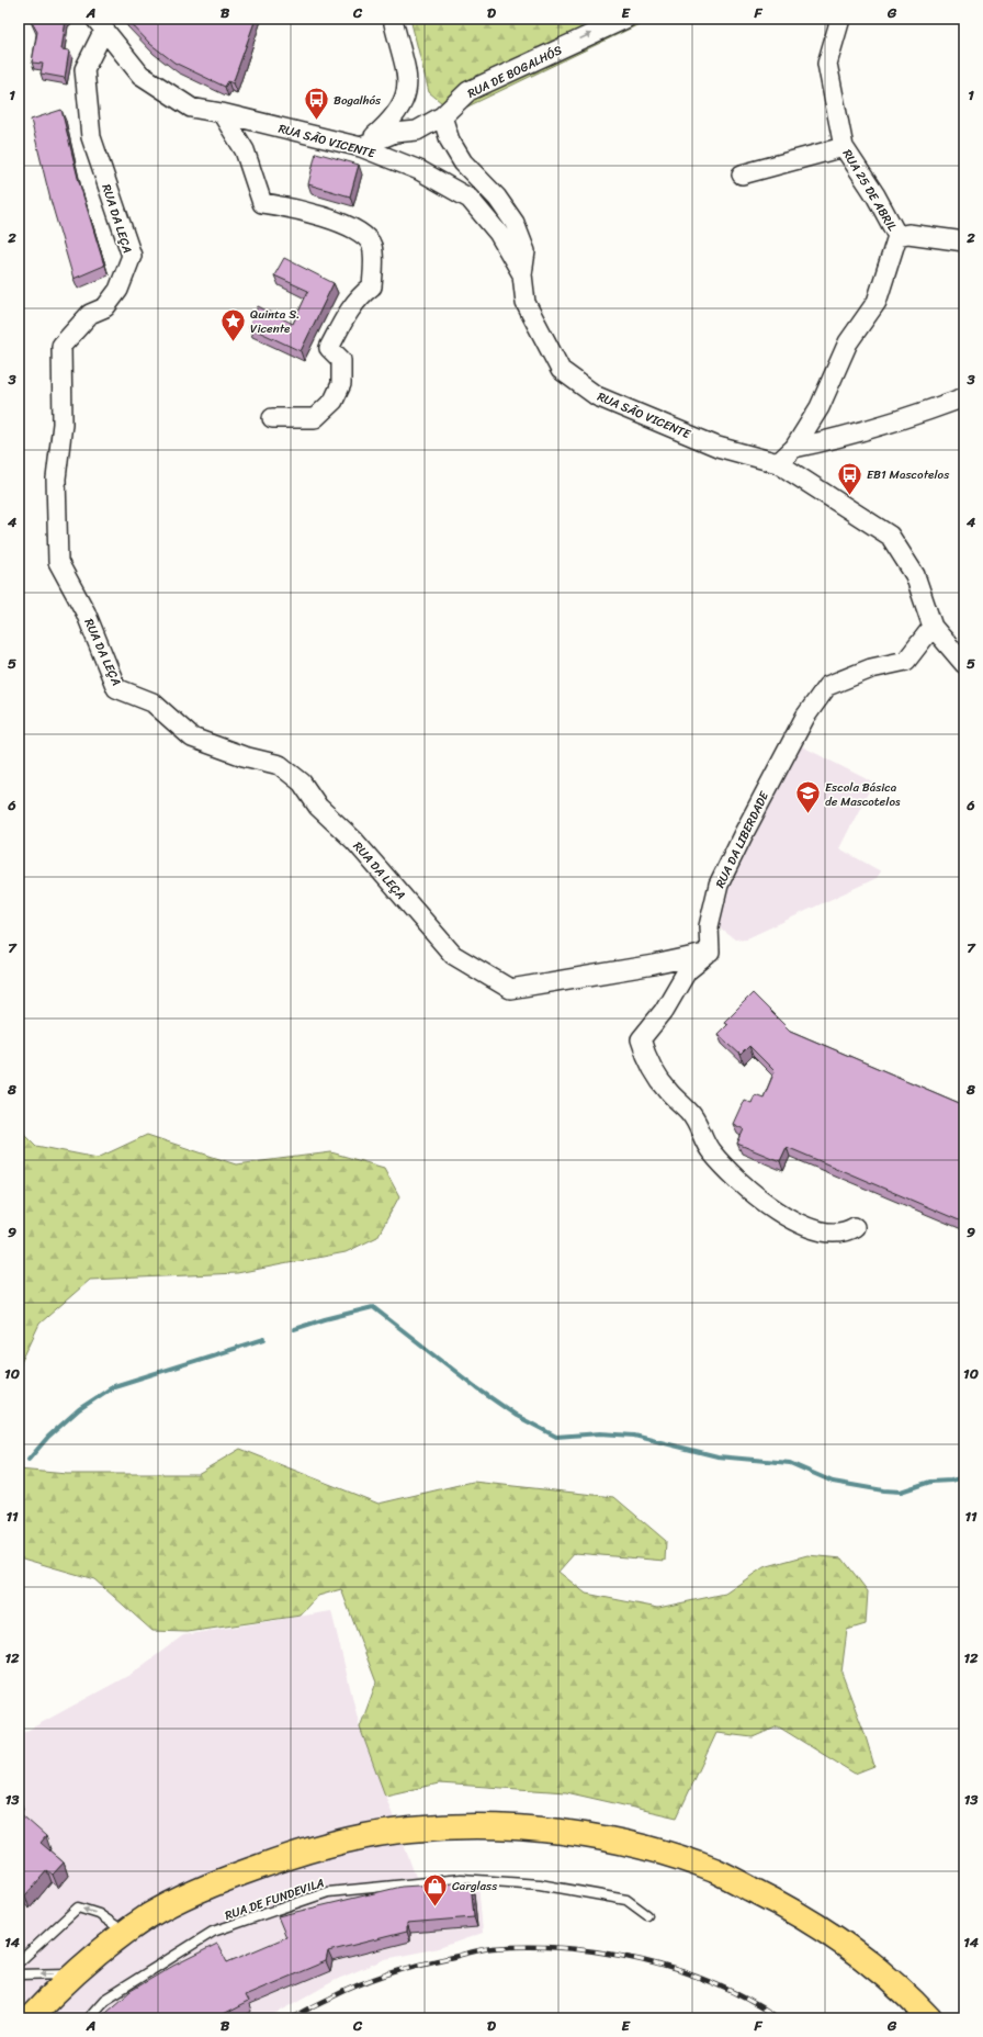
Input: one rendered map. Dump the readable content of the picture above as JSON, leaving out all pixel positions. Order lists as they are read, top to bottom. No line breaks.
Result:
{"streets":{"street":["RUA DE BOGALHÓS","RUA SÃO VICENTE","RUA 25 DE ABRIL","RUA DA LEÇA","RUA DA LIBERDADE"],"lane":["RUA DE FUNDEVILA"]},"crossings":[["RUA DE BOGALHÓS","RUA SÃO VICENTE"],["RUA SÃO VICENTE","RUA 25 DE ABRIL"],["RUA SÃO VICENTE","RUA DA LEÇA"],["RUA SÃO VICENTE","RUA DA LIBERDADE"],["RUA DA LEÇA","RUA DA LIBERDADE"]],"one_way":["RUA DE BOGALHÓS"],"places":{"bus stop":["Bogalhós","EB1 Mascotelos"],"place":["Quinta S. Vicente"],"school or university":["Escola Básica de Mascotelos"],"shop":["Carglass"]},"grid":{"columns":["A","B","C","D","E","F","G"],"rows":["1","2","3","4","5","6","7","8","9","10","11","12","13","14"]}}
